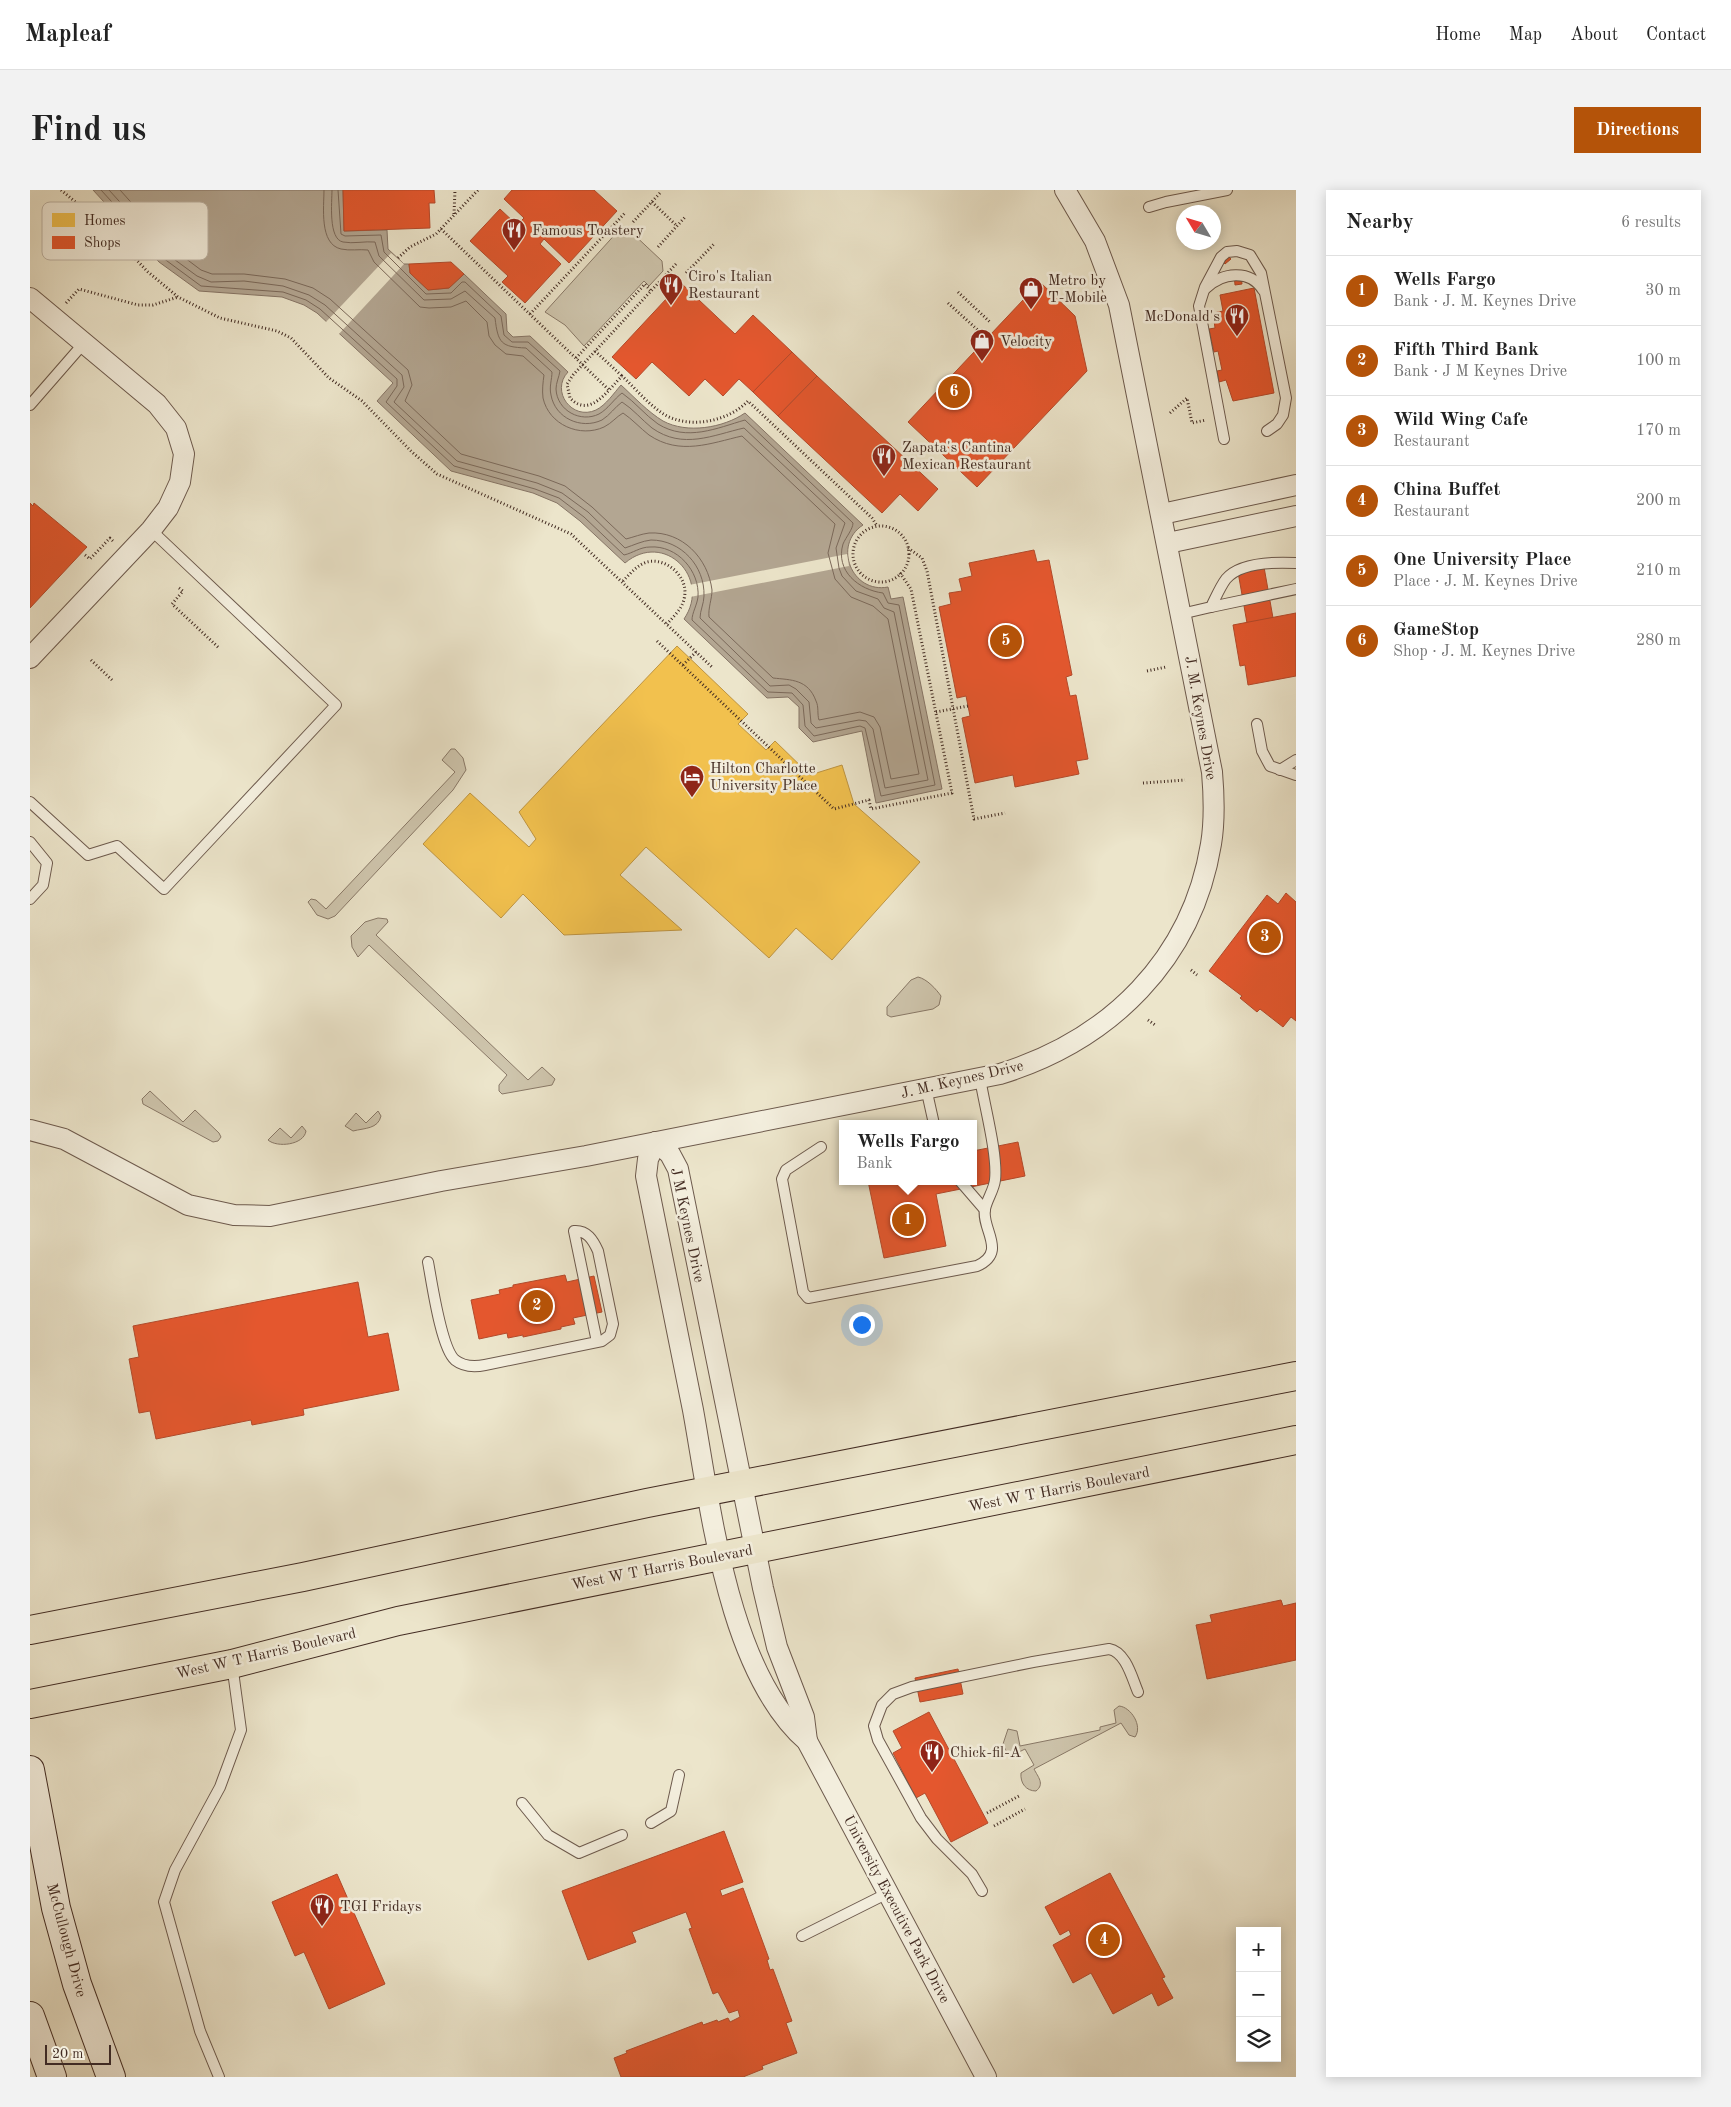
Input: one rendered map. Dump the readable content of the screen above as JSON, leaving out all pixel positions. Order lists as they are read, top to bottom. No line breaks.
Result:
{"streets":{"main road":["West W T Harris Boulevard"],"street":["J. M. Keynes Drive","J M Keynes Drive","University Executive Park Drive","McCullough Drive"]},"crossings":[["J. M. Keynes Drive","J M Keynes Drive"],["J M Keynes Drive","West W T Harris Boulevard"],["J M Keynes Drive","University Executive Park Drive"],["West W T Harris Boulevard","University Executive Park Drive"]],"places":{"restaurant":["Famous Toastery","Ciro's Italian Restaurant","McDonald's","Zapata's Cantina Mexican Restaurant","Chick-fil-A","TGI Fridays"],"shop":["Metro by T-Mobile","Velocity"],"hotel":["Hilton Charlotte University Place"]},"legend":["Homes","Shops"],"scale_bar":"20 m","north":"top left","page":{"header":"Mapleaf","nav":["Home","Map","About","Contact"],"buttons":"Directions","title":"Find us","heading":["Nearby","6 results"],"list":[{"mark":"1","name":"Wells Fargo","note":"Bank · J. M. Keynes Drive","value":"30 m"},{"mark":"2","name":"Fifth Third Bank","note":"Bank · J M Keynes Drive","value":"100 m"},{"mark":"3","name":"Wild Wing Cafe","note":"Restaurant","value":"170 m"},{"mark":"4","name":"China Buffet","note":"Restaurant","value":"200 m"},{"mark":"5","name":"One University Place","note":"Place · J. M. Keynes Drive","value":"210 m"},{"mark":"6","name":"GameStop","note":"Shop · J. M. Keynes Drive","value":"280 m"}],"pins":["6","5","3","1","2","4"],"popup":["Wells Fargo","Bank"],"map_buttons":["+","−"],"scale":"20 m"}}
